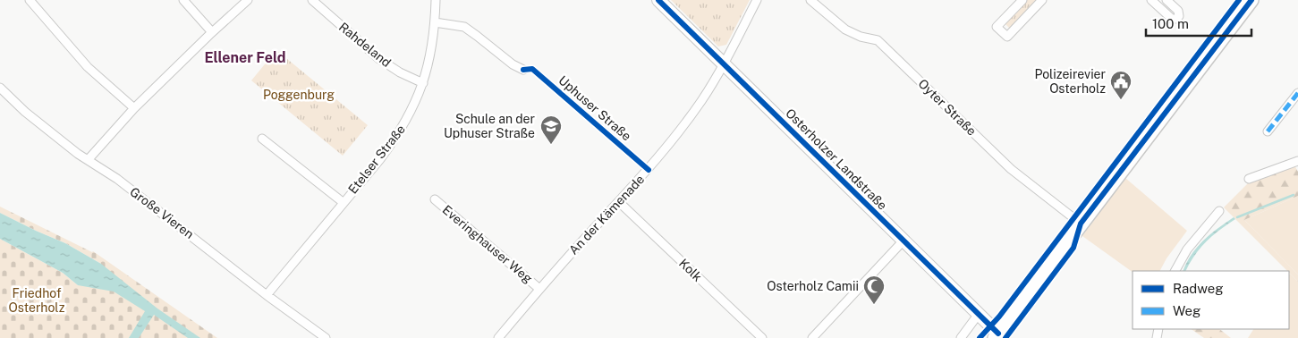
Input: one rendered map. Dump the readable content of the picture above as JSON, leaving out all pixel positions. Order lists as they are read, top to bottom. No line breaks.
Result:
{"streets":{"main road":["Osterholzer Landstraße"],"street":["Rahdeland","Oyter Straße","Etelser Straße","Große Vieren","An der Kämenade","Everinghauser Weg","Kolk"],"cycle path":["Uphuser Straße"]},"crossings":[["Rahdeland","Etelser Straße"],["Etelser Straße","Große Vieren"],["Osterholzer Landstraße","An der Kämenade"],["An der Kämenade","Everinghauser Weg"],["An der Kämenade","Kolk"]],"districts":["Ellener Feld"],"parks":["Poggenburg","Friedhof Osterholz"],"places":{"public building":["Polizeirevier Osterholz"],"school or university":["Schule an der Uphuser Straße"],"mosque":["Osterholz Camii"]},"legend":["Radweg","Weg"],"scale_bar":"100 m"}
